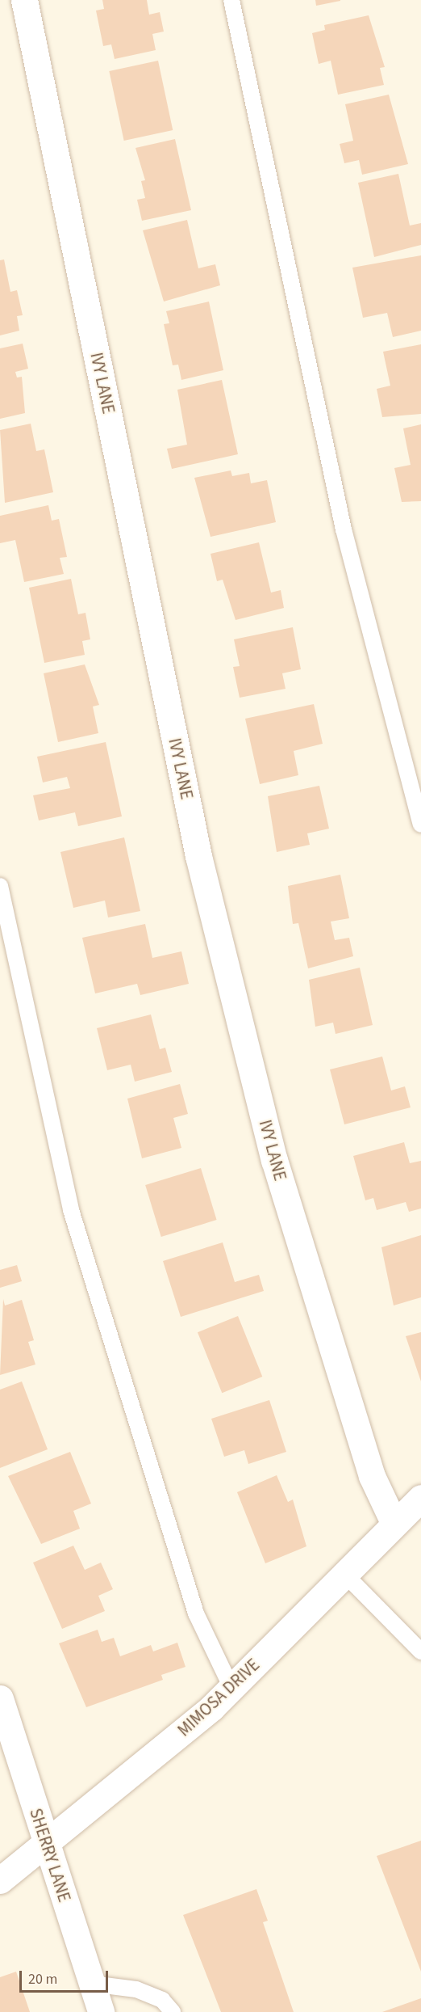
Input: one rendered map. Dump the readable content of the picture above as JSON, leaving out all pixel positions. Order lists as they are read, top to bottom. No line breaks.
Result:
{"streets":{"street":["IVY LANE","MIMOSA DRIVE","SHERRY LANE"]},"crossings":[["IVY LANE","MIMOSA DRIVE"],["MIMOSA DRIVE","SHERRY LANE"]],"scale_bar":"20 m"}
